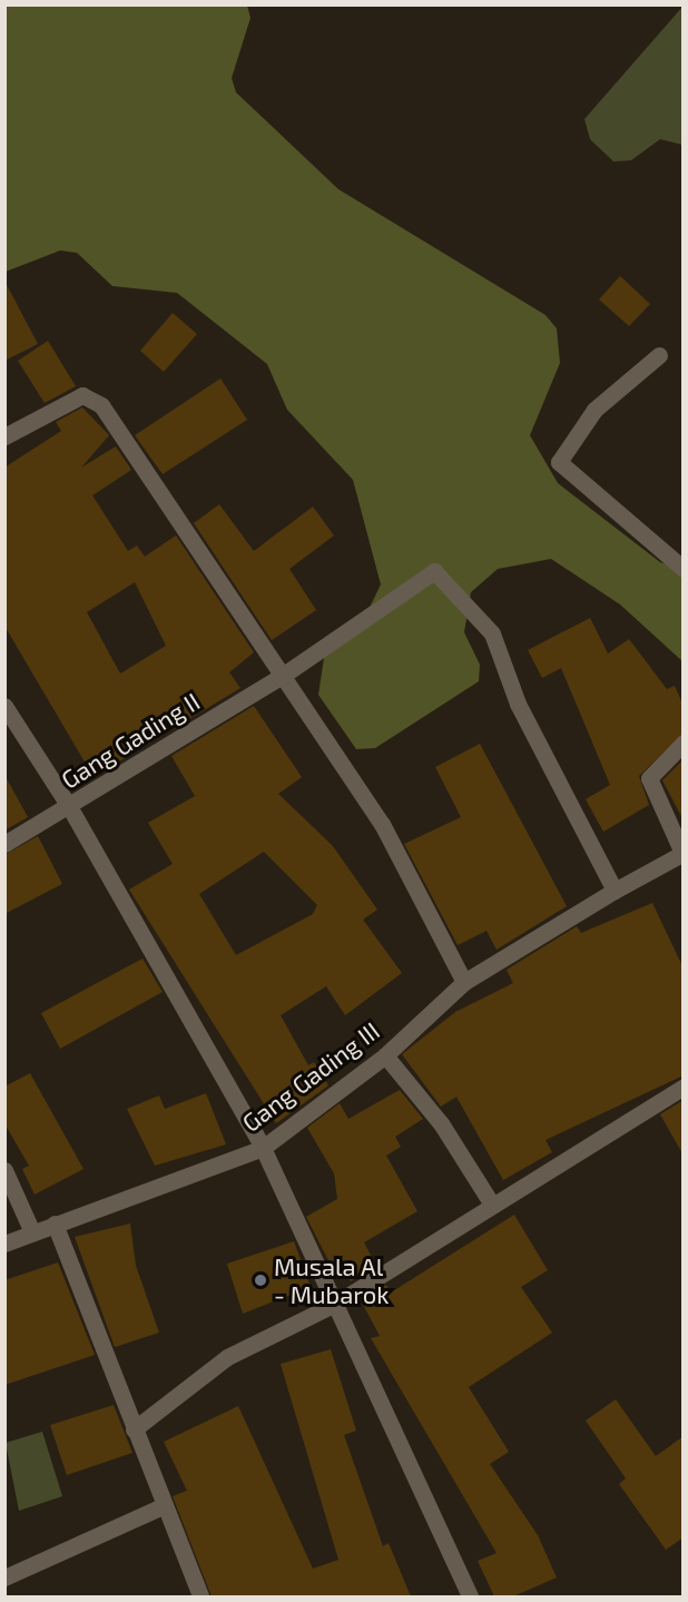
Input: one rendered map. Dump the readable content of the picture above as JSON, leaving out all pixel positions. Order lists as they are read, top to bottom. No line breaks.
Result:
{"streets":{"street":["Gang Gading II","Gang Gading III"]},"crossings":[["Gang Gading II","Gang Gading III"]],"places":["Musala Al - Mubarok"]}
